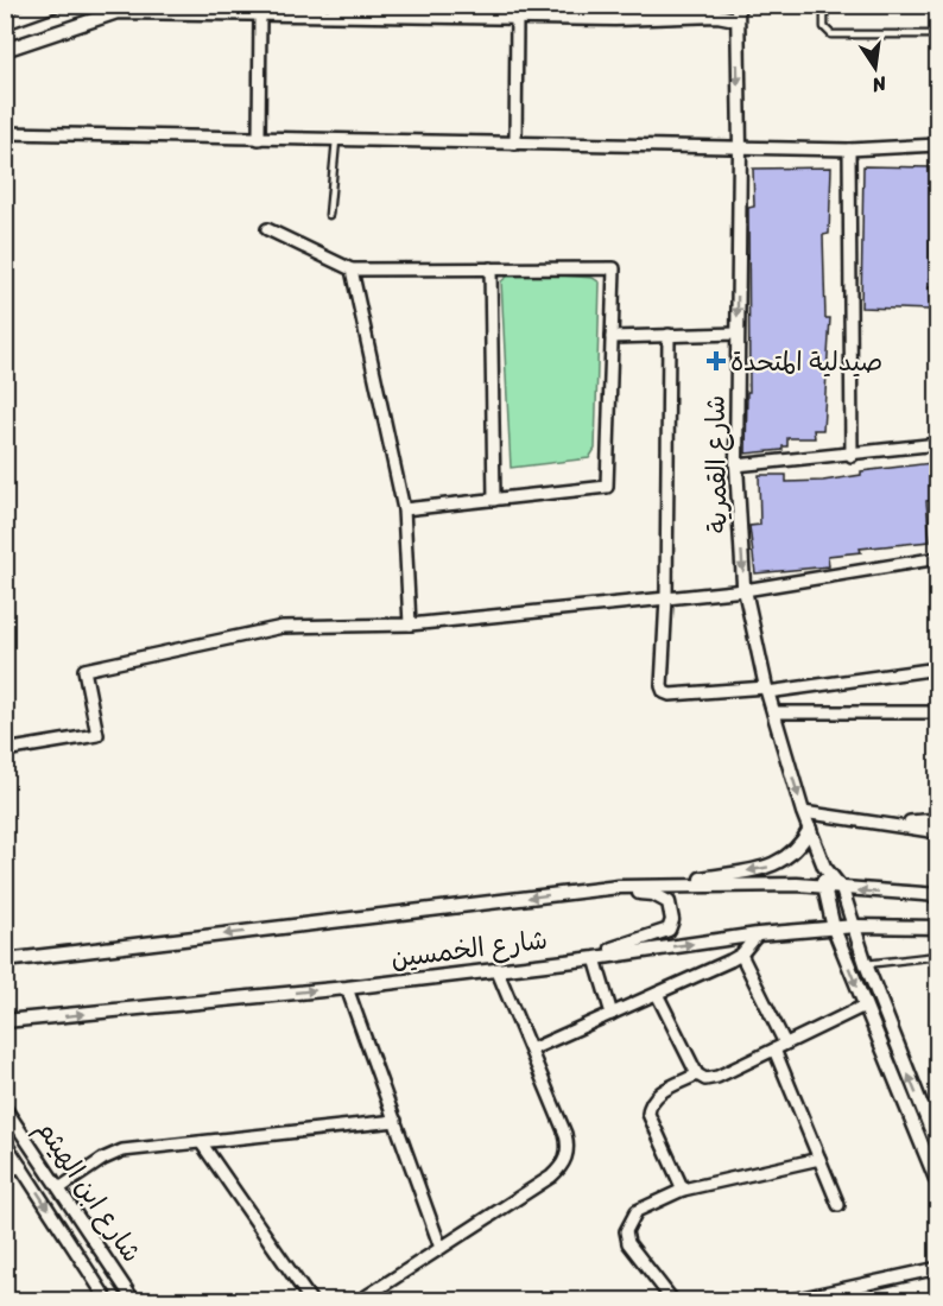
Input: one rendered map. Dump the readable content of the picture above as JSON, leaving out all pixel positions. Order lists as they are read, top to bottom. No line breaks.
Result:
{"streets":{"street":["شارع القمرية","شارع الخمسين","شارع ابن الهيثم"]},"crossings":[["شارع القمرية","شارع الخمسين"]],"places":{"health":["صيدلية المتحدة"]},"north":"bottom"}
